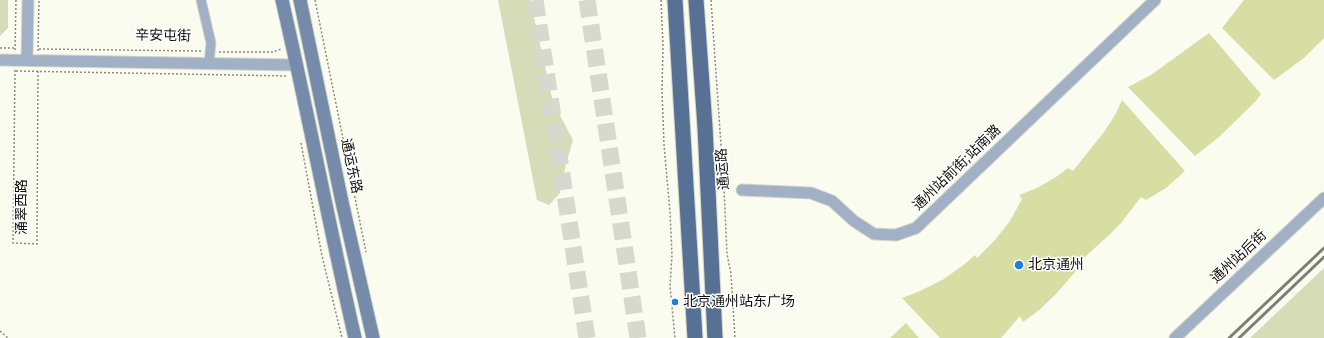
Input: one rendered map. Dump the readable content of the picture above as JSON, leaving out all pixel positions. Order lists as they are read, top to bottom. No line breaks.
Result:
{"streets":{"main road":["通运东路","通运路"],"street":["辛安屯街","通州站前街;站南潞","通州站后街"],"path":["涌翠西路"]},"crossings":[["辛安屯街","涌翠西路"]],"places":["北京通州","北京通州站东广场"]}
